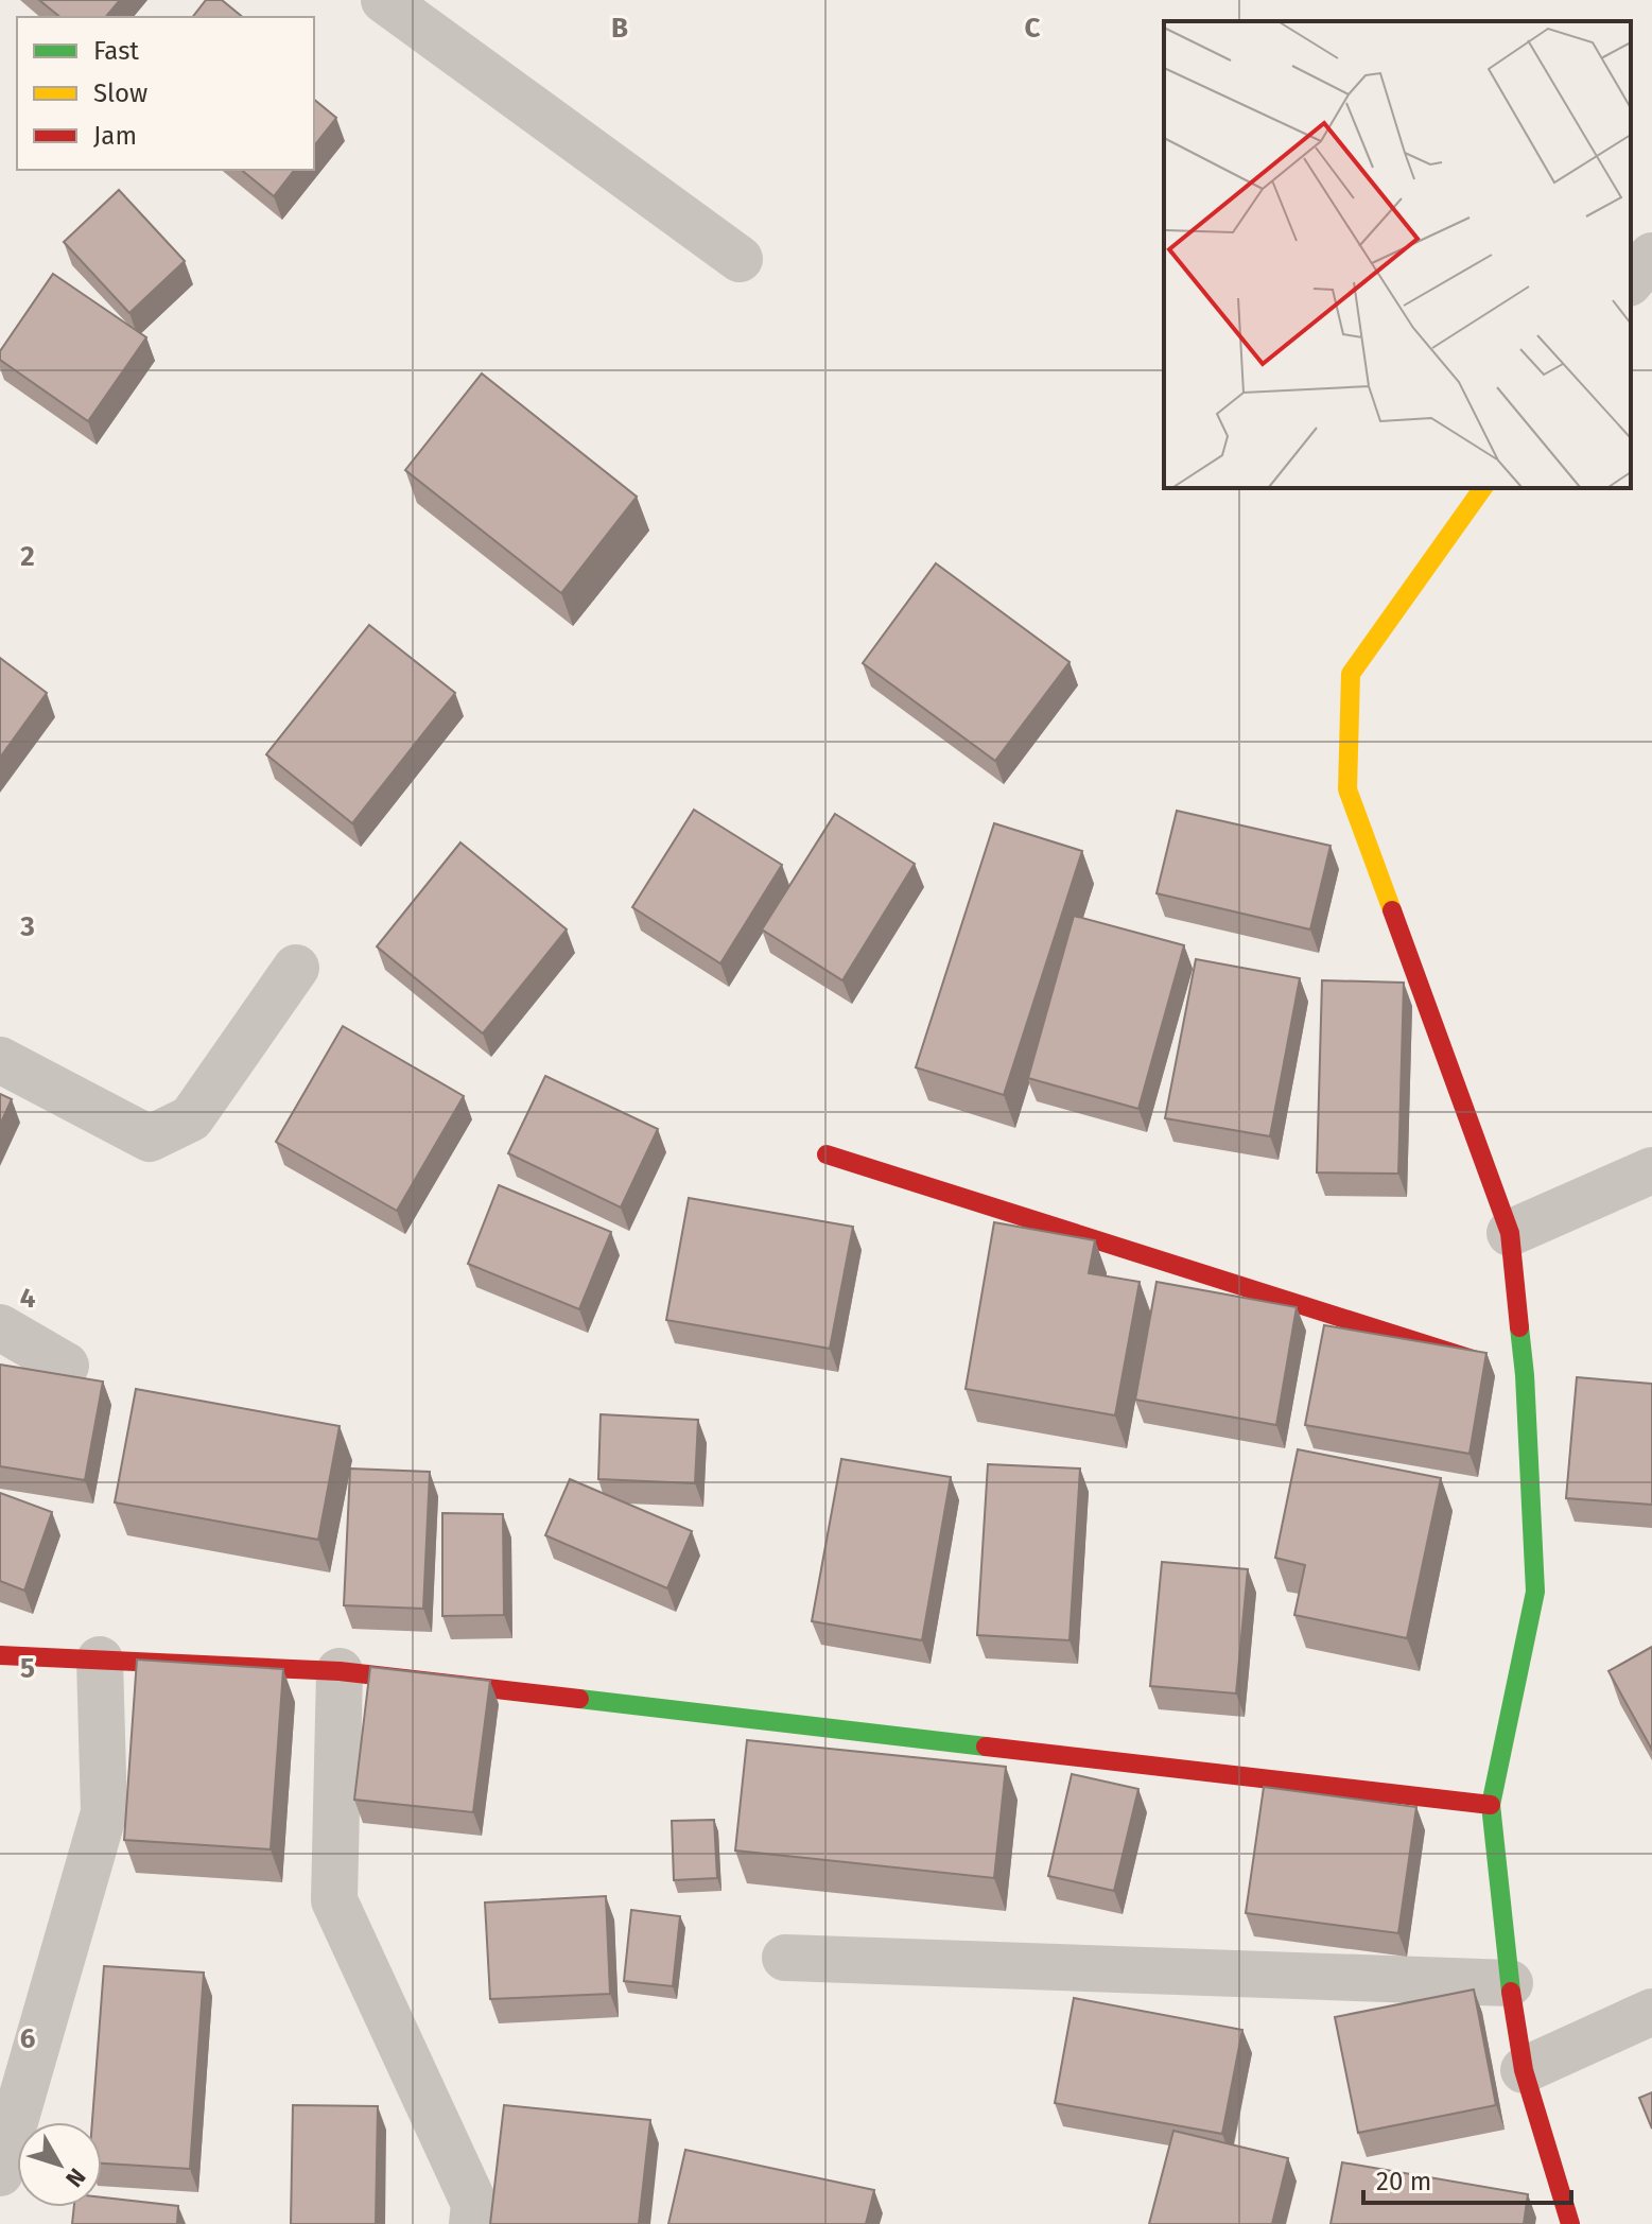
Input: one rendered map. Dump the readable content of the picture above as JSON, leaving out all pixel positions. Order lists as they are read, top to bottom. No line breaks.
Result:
{"legend":["Fast","Slow","Jam"],"scale_bar":"20 m","north":"bottom right","grid":{"columns":["B","C"],"rows":["2","3","4","5","6"]}}
